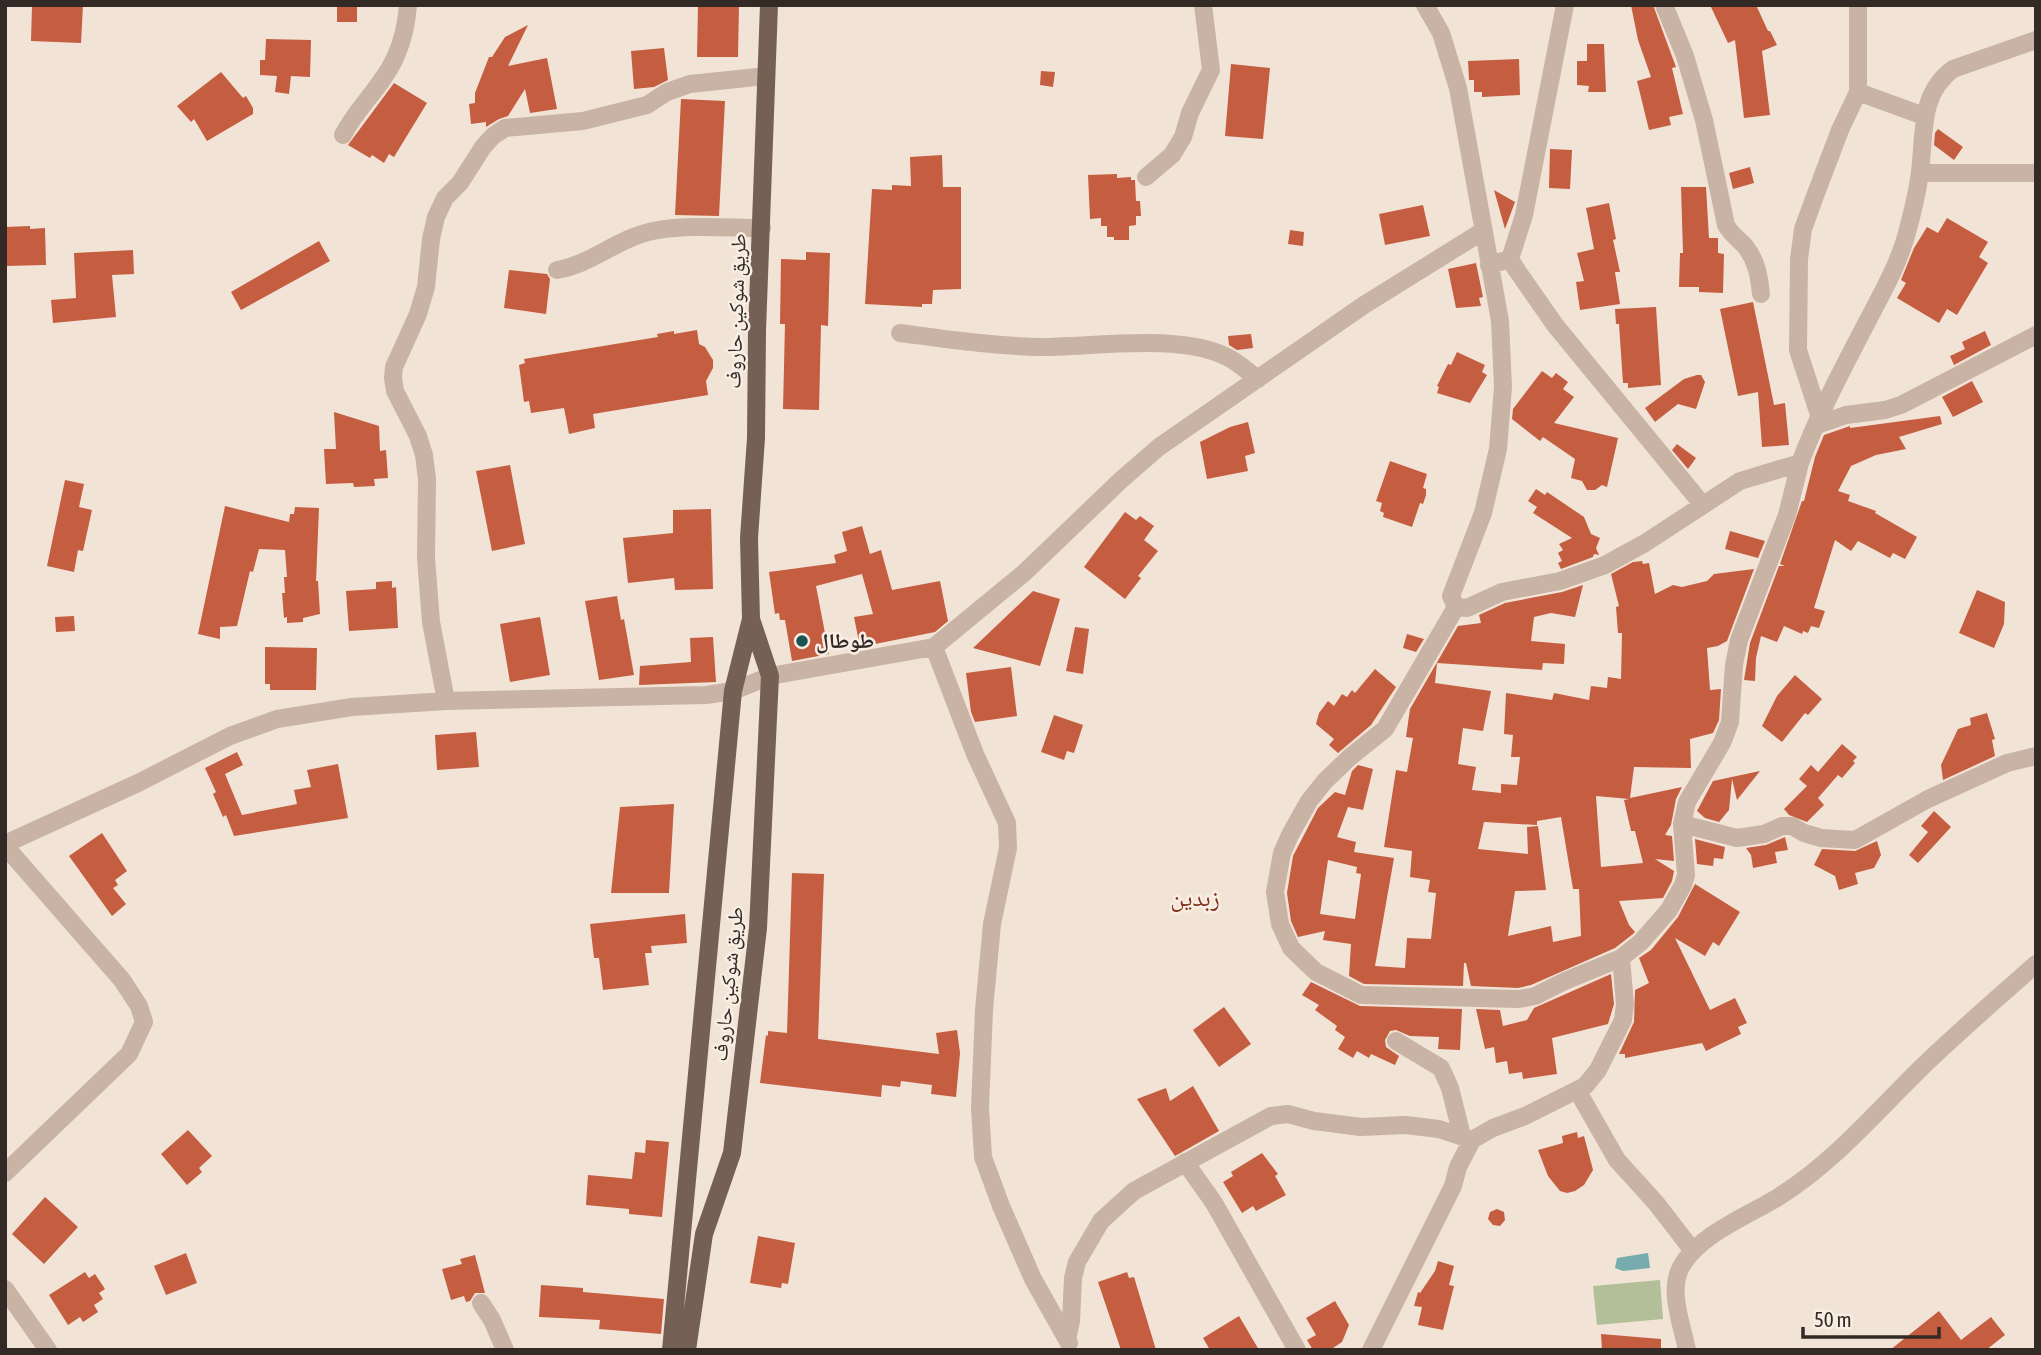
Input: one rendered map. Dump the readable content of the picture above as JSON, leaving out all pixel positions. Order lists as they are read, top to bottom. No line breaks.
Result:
{"streets":{"main road":["طريق شوكين حاروف"]},"districts":["زبدين"],"places":["طوطال"],"scale_bar":"50 m"}
